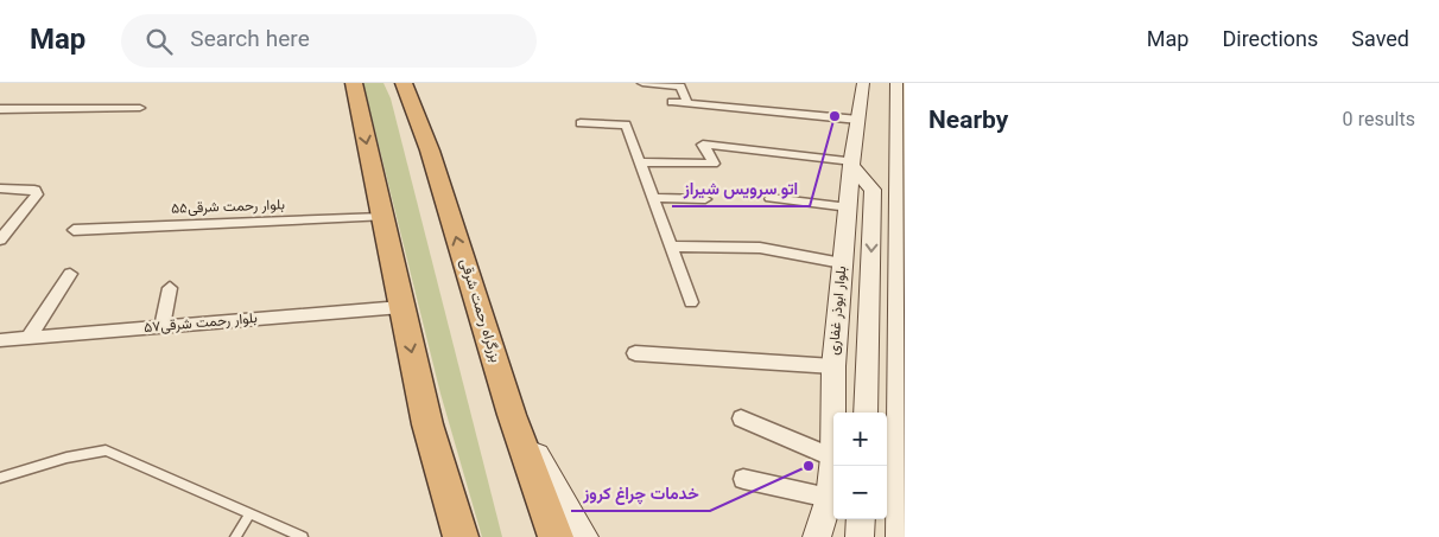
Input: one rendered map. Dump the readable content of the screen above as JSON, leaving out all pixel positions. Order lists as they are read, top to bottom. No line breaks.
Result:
{"streets":{"highway":["بزرگراه رحمت شرقی"],"main road":["بلوار ابوذر غفاری"],"street":["بلوار رحمت شرقی۵۵","۵۷بلوار رحمت شرقی"]},"places":["اتو سرویس شیراز","خدمات چراغ کروز"],"page":{"header":"Map","search":"Search here","nav":["Map","Directions","Saved"],"heading":["Nearby","0 results"],"map_buttons":["+","−"]}}
